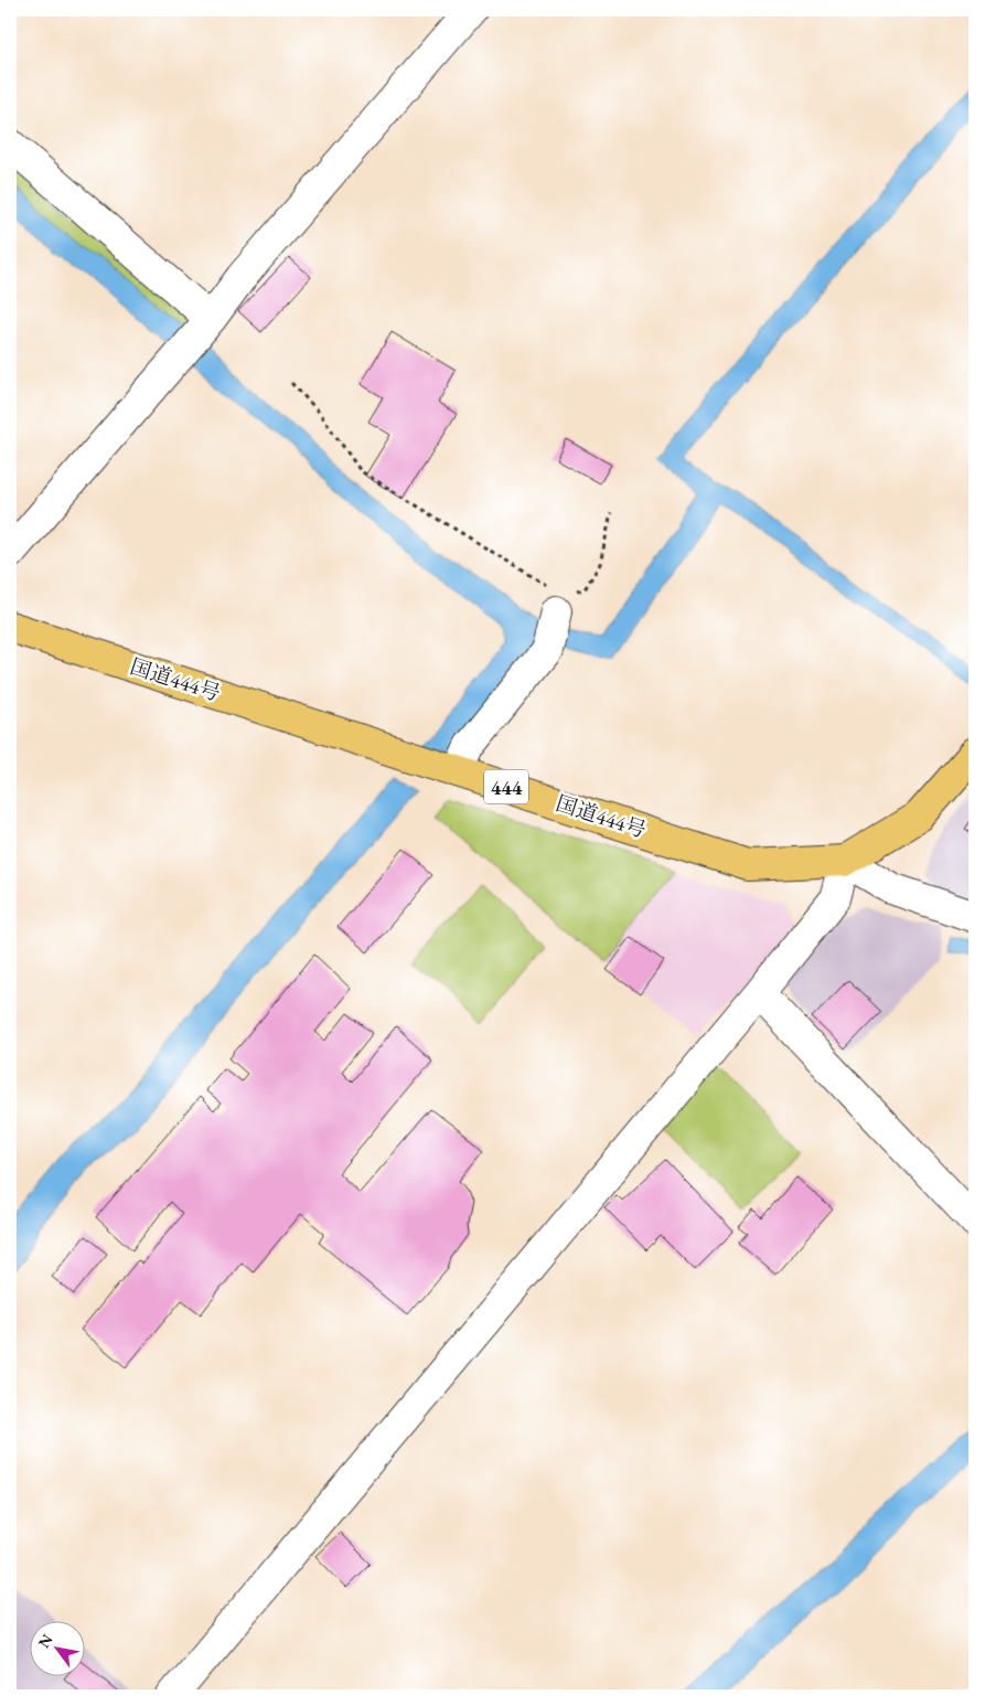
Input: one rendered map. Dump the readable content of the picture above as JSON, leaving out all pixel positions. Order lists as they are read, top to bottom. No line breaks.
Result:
{"streets":{"highway":["国道444号","444"]},"north":"top left"}
